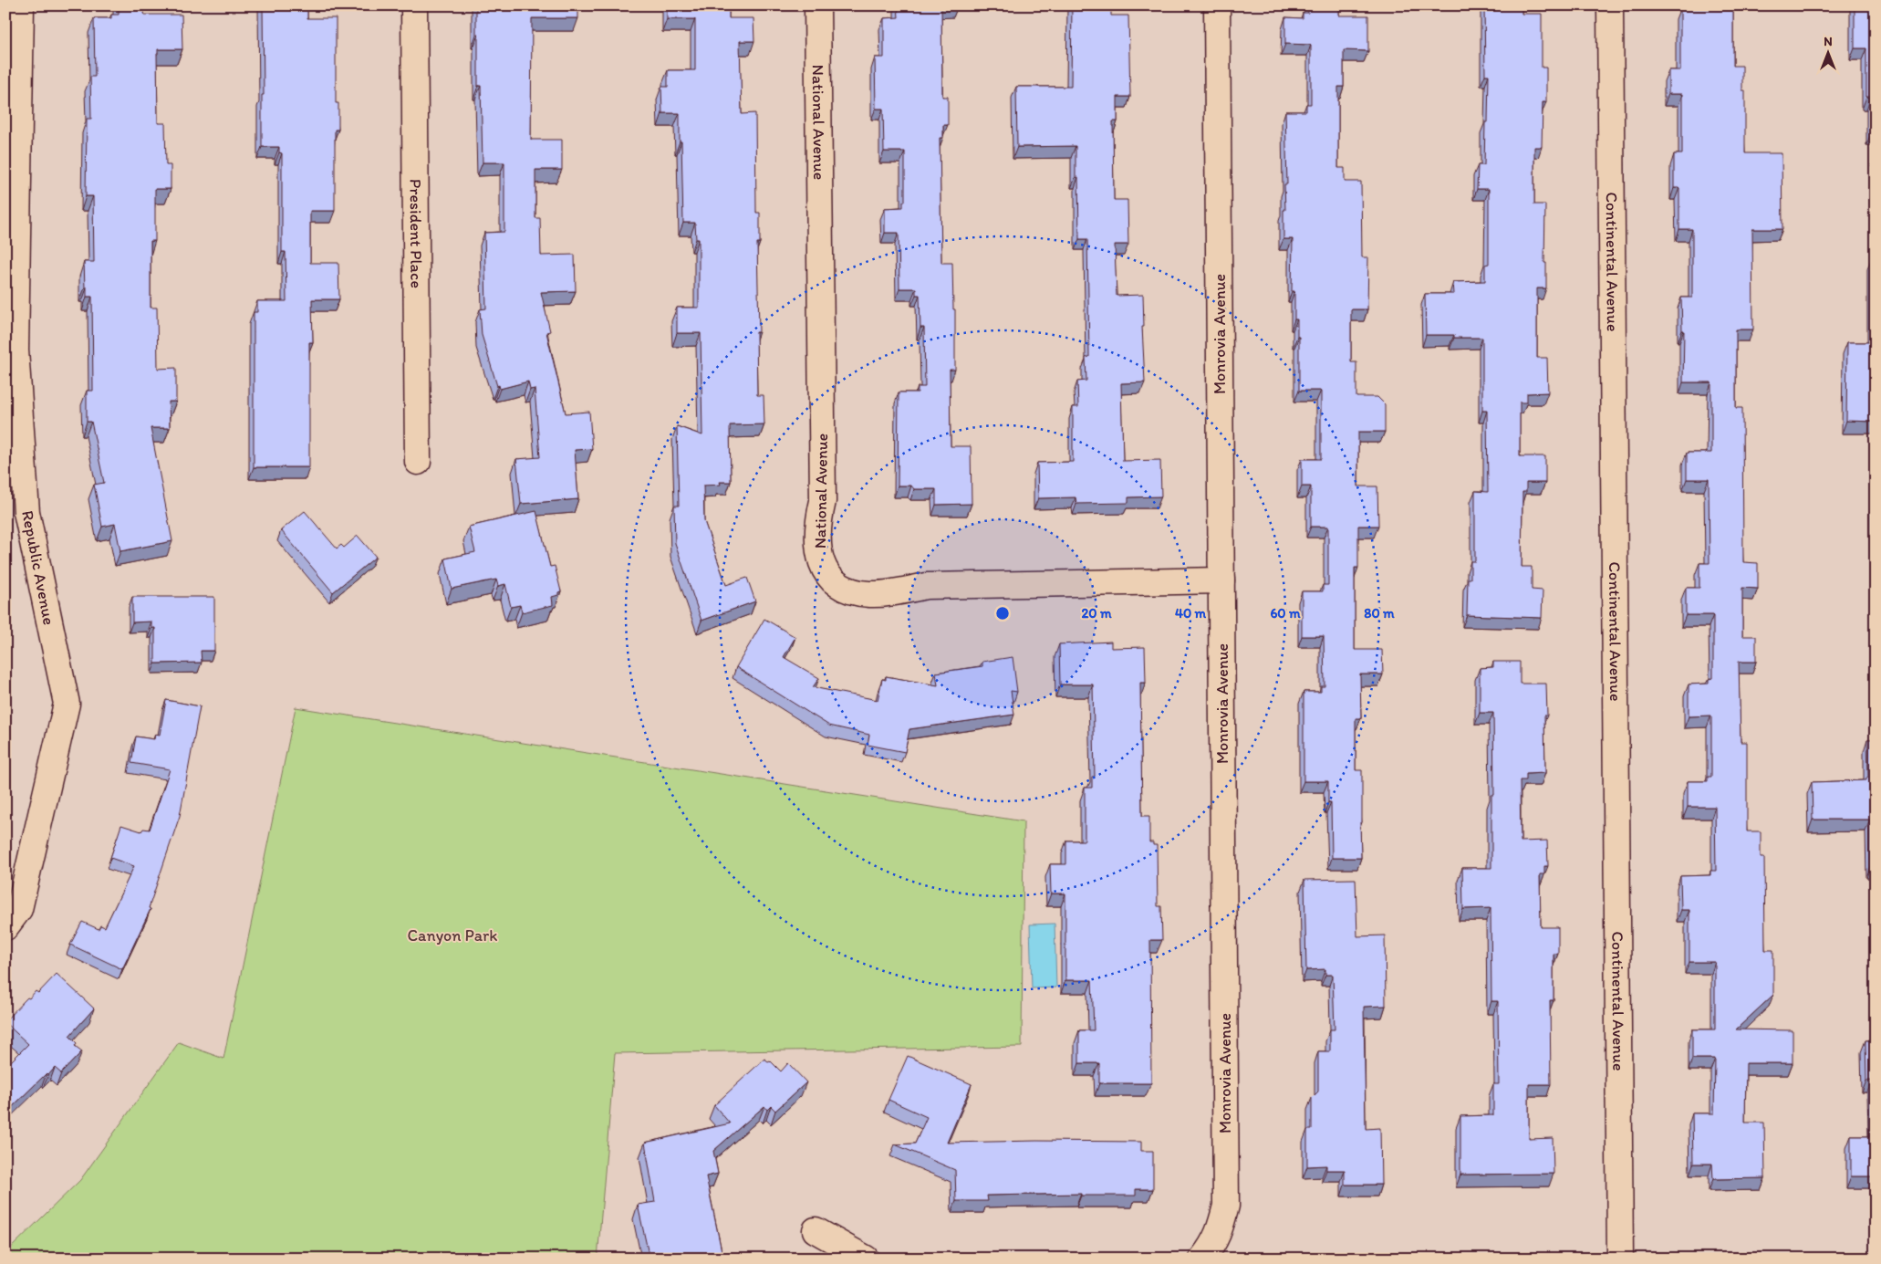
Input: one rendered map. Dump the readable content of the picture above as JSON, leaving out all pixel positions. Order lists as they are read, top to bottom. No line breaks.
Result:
{"streets":{"street":["National Avenue","President Place","Continental Avenue","Monrovia Avenue","Republic Avenue"]},"crossings":[["National Avenue","Monrovia Avenue"]],"parks":["Canyon Park"],"north":"top","rings":["20 m","40 m","60 m","80 m"]}
